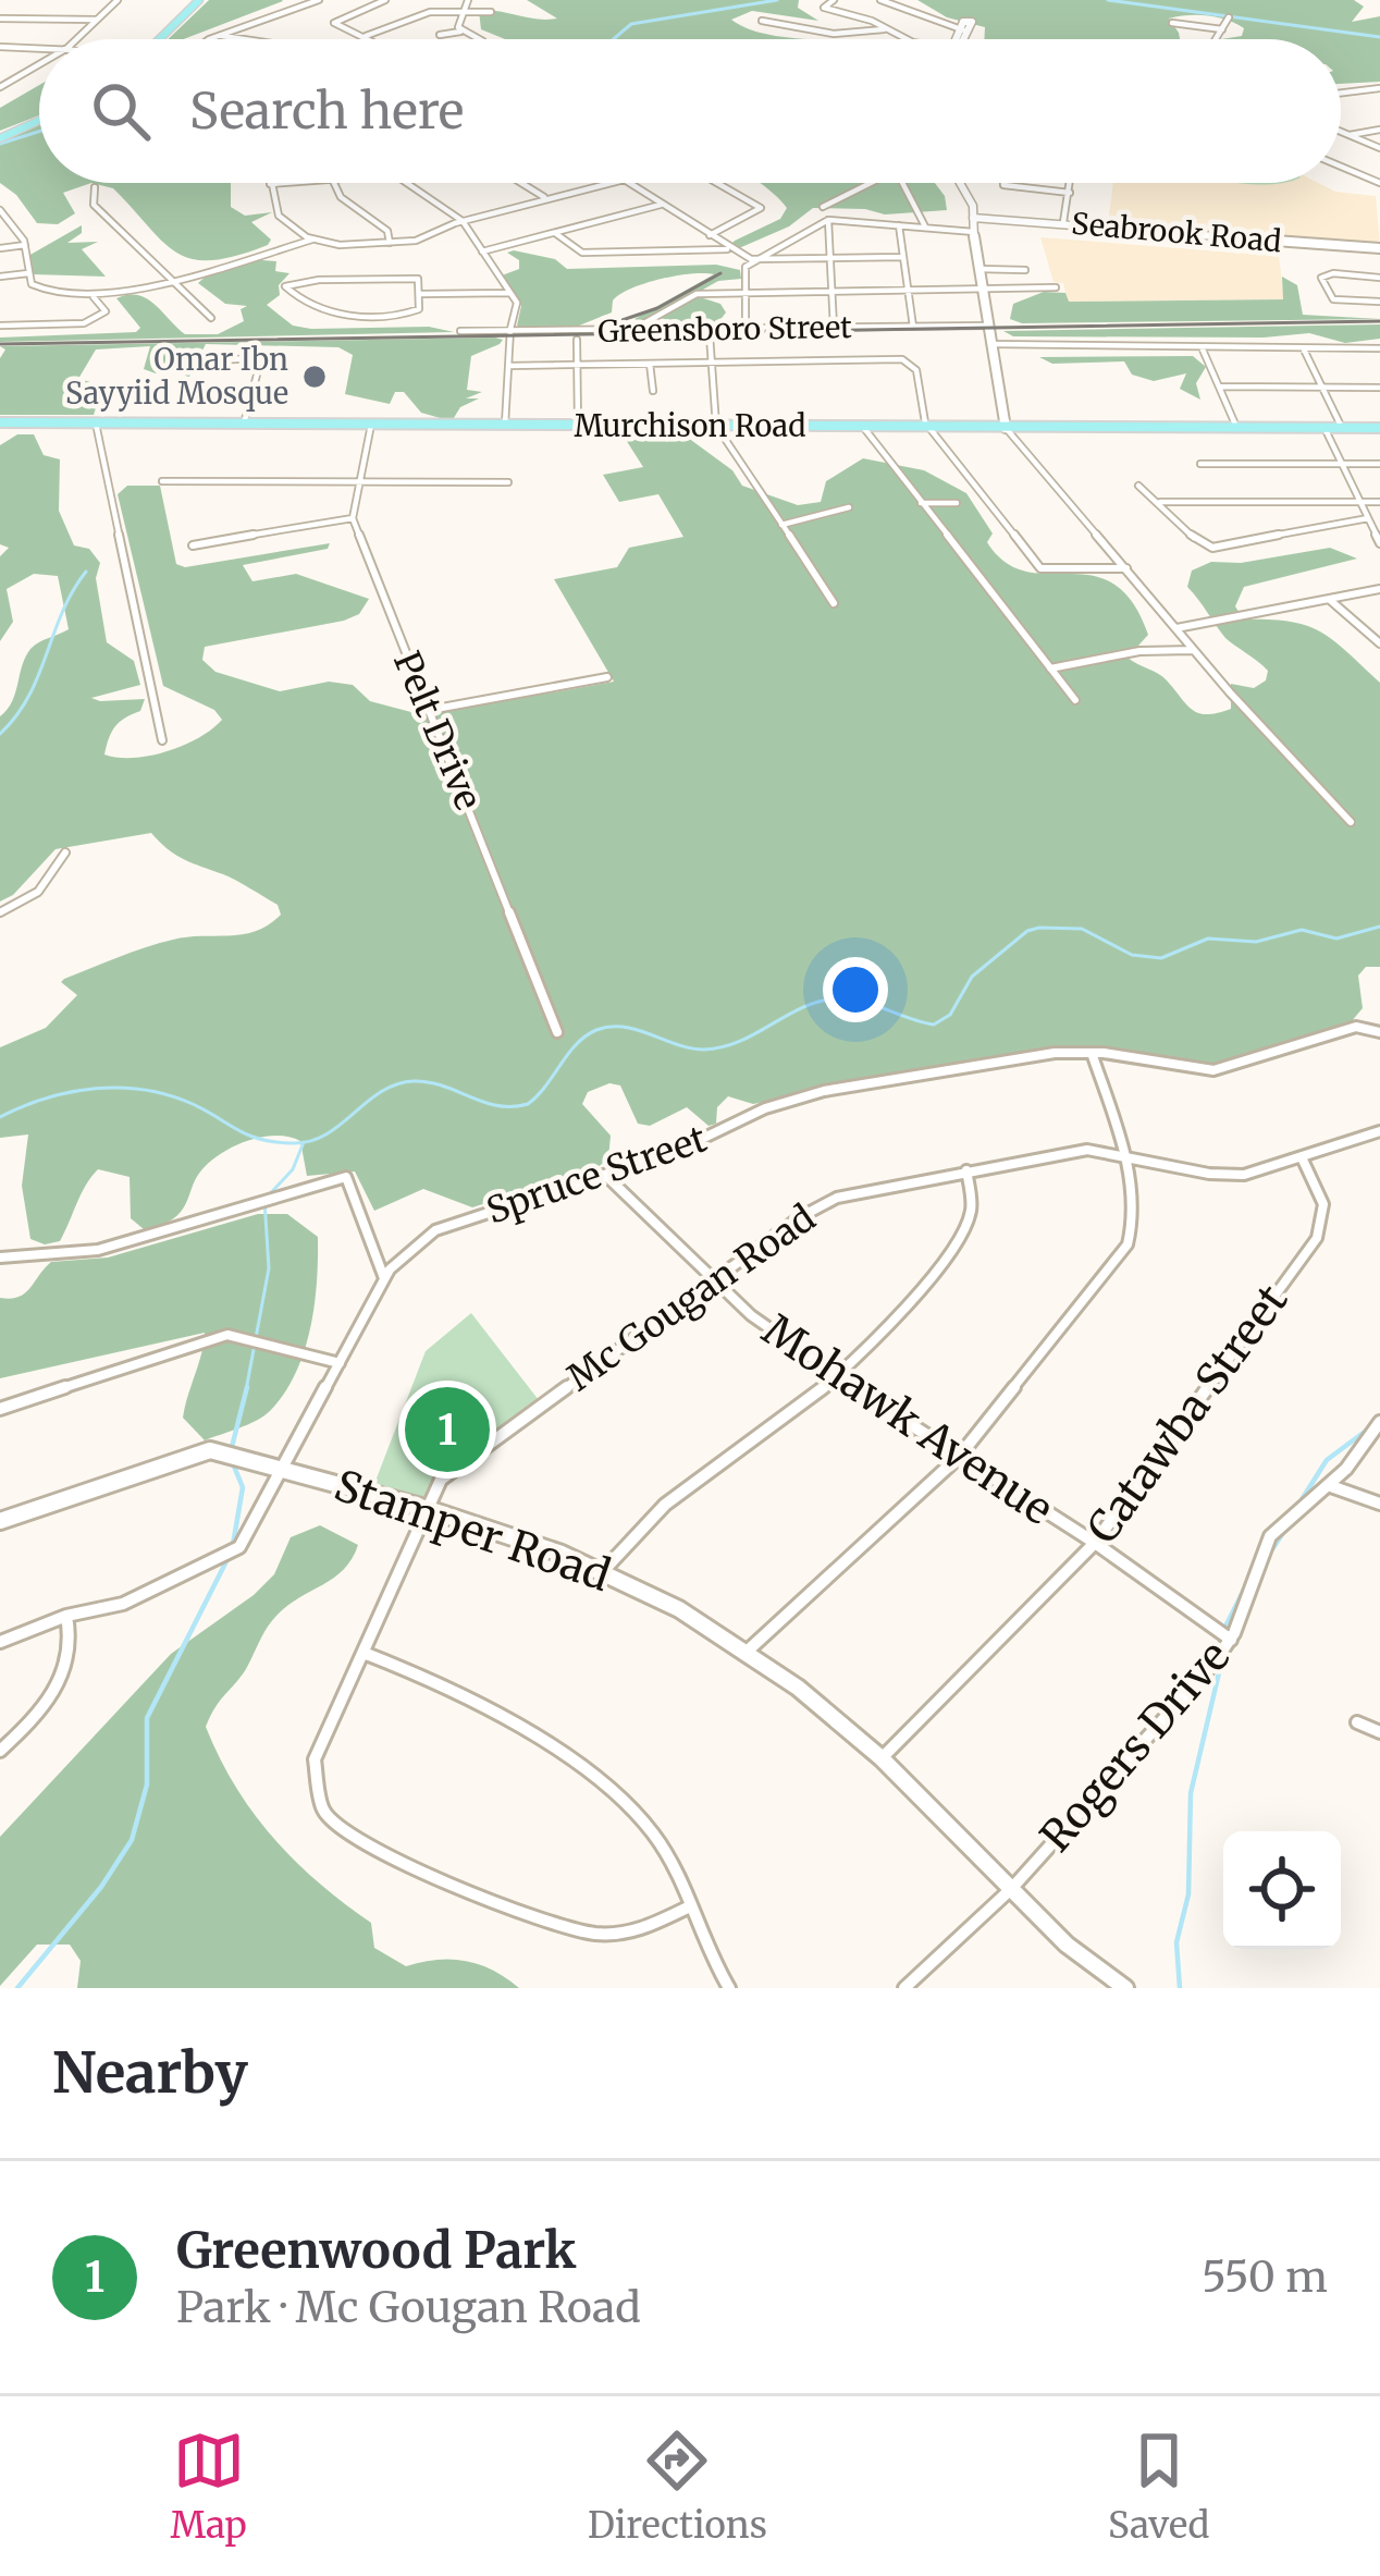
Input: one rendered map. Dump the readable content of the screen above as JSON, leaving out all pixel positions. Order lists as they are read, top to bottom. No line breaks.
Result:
{"streets":{"main road":["Murchison Road"],"street":["Seabrook Road","Greensboro Street","Pelt Drive","Spruce Street","Mc Gougan Road","Catawba Street","Mohawk Avenue","Stamper Road","Rogers Drive"]},"crossings":[["Murchison Road","Pelt Drive"],["Spruce Street","Mohawk Avenue"],["Spruce Street","Stamper Road"],["Mc Gougan Road","Catawba Street"],["Mc Gougan Road","Mohawk Avenue"],["Mc Gougan Road","Stamper Road"],["Catawba Street","Mohawk Avenue"],["Catawba Street","Stamper Road"],["Mohawk Avenue","Rogers Drive"],["Stamper Road","Rogers Drive"]],"places":["Omar Ibn Sayyiid Mosque"],"page":{"search":"Search here","pins":"1","heading":"Nearby","list":[{"mark":"1","name":"Greenwood Park","note":"Park · Mc Gougan Road","value":"550 m"}],"nav":["Map","Directions","Saved"]}}
